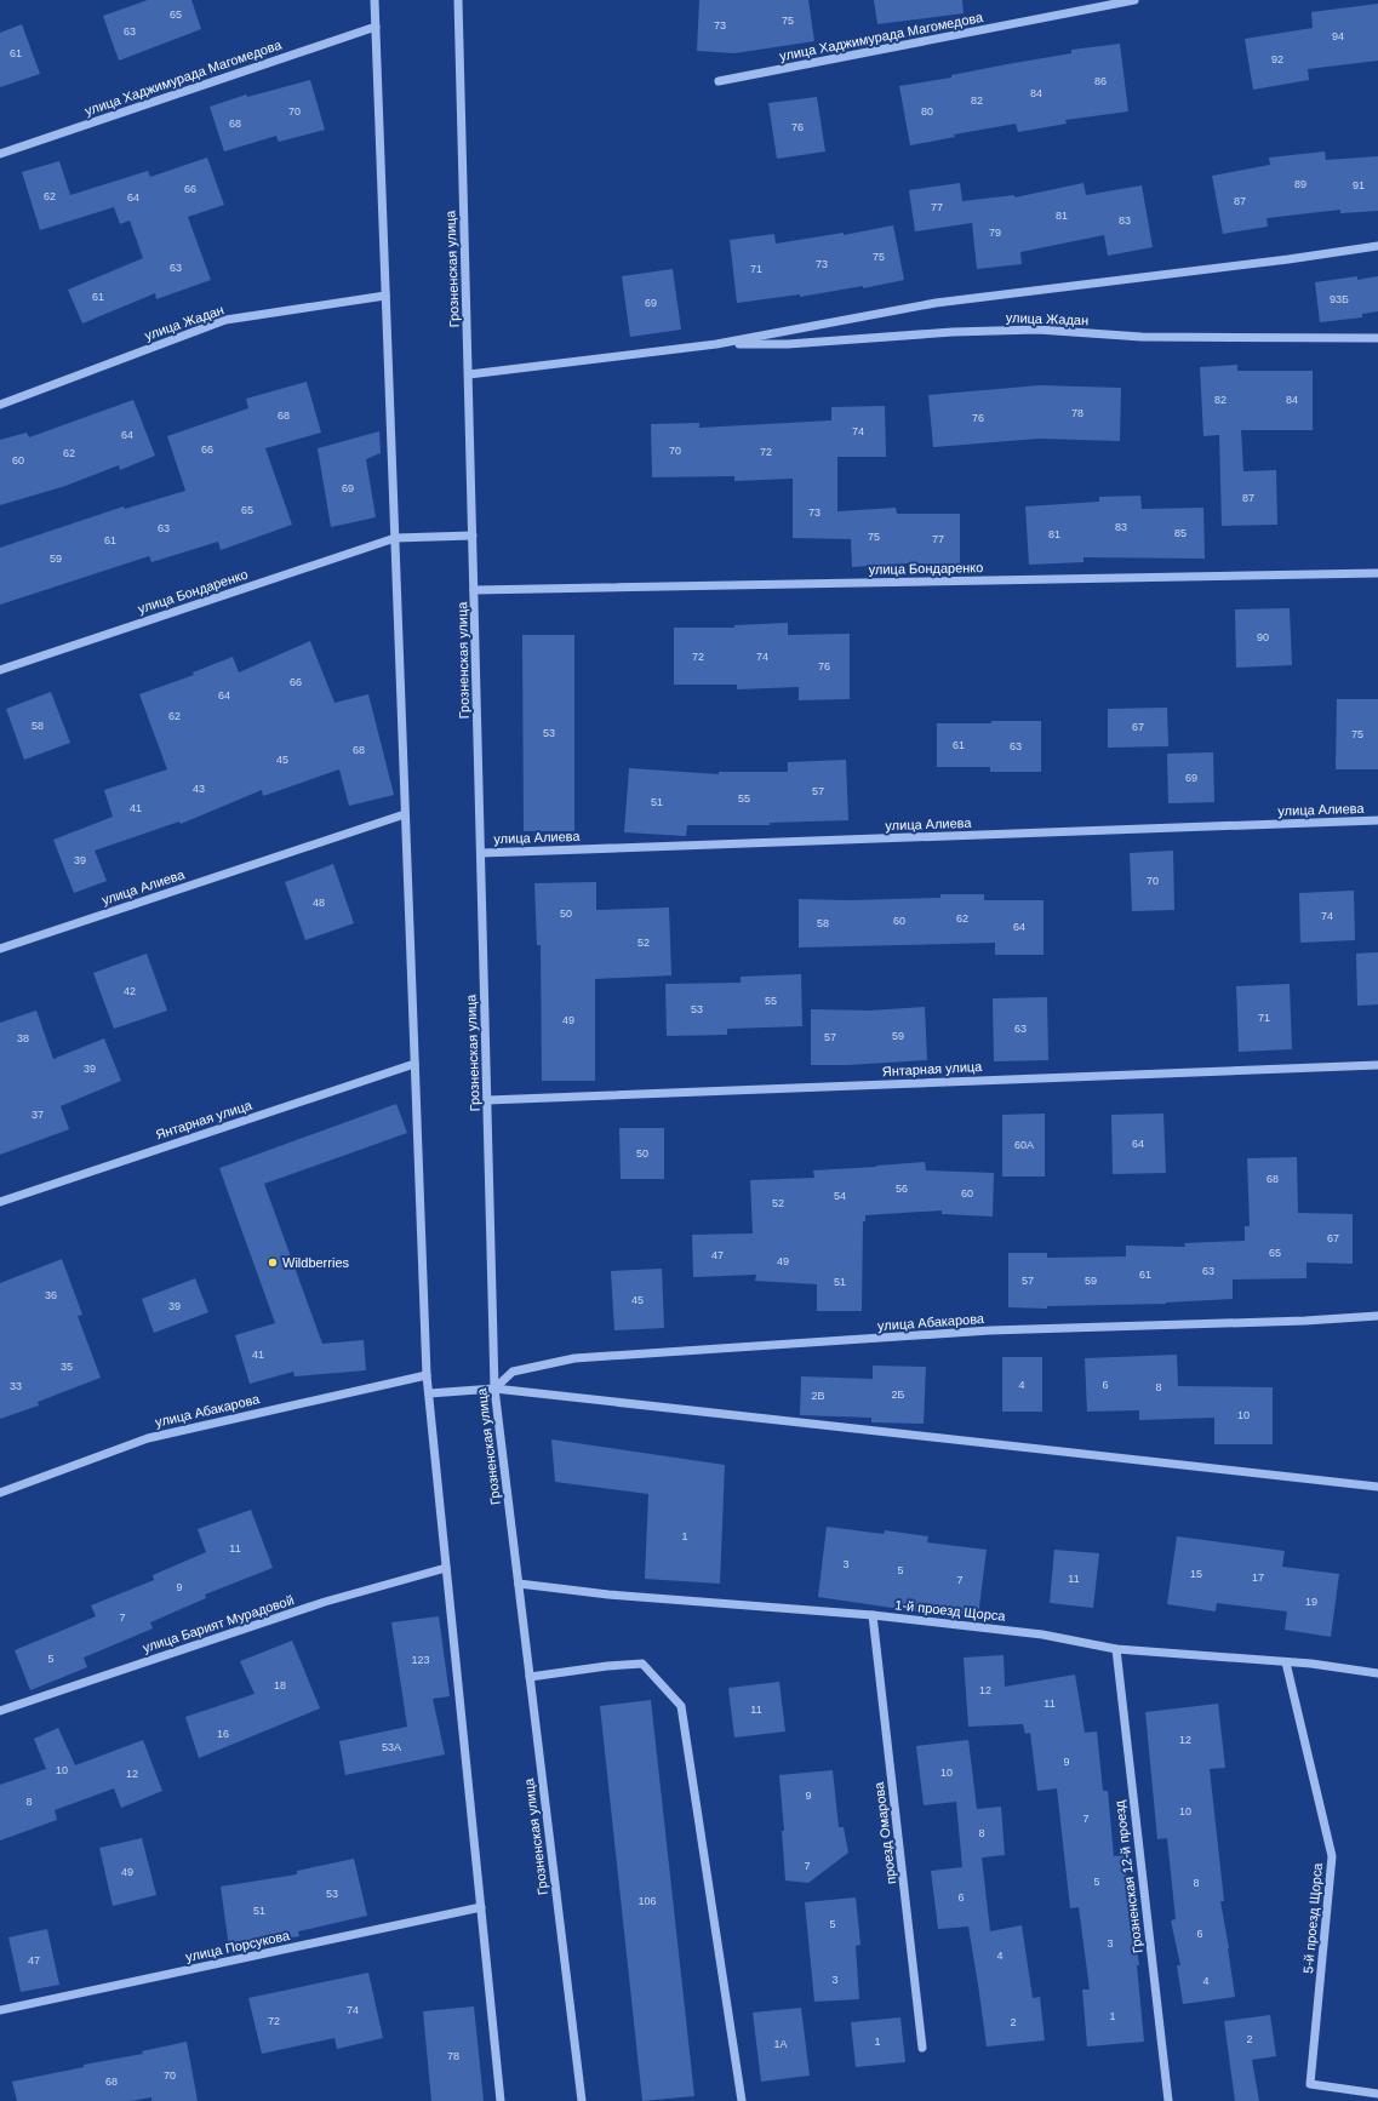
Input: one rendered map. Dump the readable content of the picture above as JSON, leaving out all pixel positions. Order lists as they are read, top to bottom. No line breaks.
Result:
{"streets":{"street":["улица Хаджимурада Магомедова","Грозненская улица","улица Жадан","улица Бондаренко","улица Алиева","Янтарная улица","улица Абакарова","1-й проезд Щорса","улица Барият Мурадовой","проезд Омарова","Грозненская 12-й проезд","5-й проезд Щорса","улица Порсукова"]},"crossings":[["Грозненская улица","улица Бондаренко"],["Грозненская улица","улица Алиева"],["Грозненская улица","Янтарная улица"],["Грозненская улица","улица Абакарова"],["Грозненская улица","1-й проезд Щорса"],["1-й проезд Щорса","проезд Омарова"],["1-й проезд Щорса","Грозненская 12-й проезд"],["1-й проезд Щорса","5-й проезд Щорса"]],"places":["Wildberries"],"house_numbers":["65","75","73","63","94","61","92","86","84","82","70","80","68","76","89","91","66","62","64","87","77","81","83","79","75","73","63","71","61","93Б","69","82","84","78","68","76","74","64","66","70","72","62","60","69","87","65","73","83","63","85","81","75","77","61","59","90","72","74","76","66","64","62","58","67","53","75","61","63","68","45","69","43","57","55","51","41","39","70","48","50","74","62","60","58","64","52","42","55","53","71","49","63","59","57","38","39","37","64","60А","50","68","56","60","54","52","67","65","47","49","63","61","57","59","51","36","45","39","41","35","4","6","33","8","2Б","2В","10","1","11","3","5","15","17","11","7","9","19","7","5","123","18","12","11","11","16","12","53А","9","10","10","12","9","8","10","7","8","7","49","5","8","53","6","106","51","5","6","3","4","47","3","4","74","1","72","2","2","1","1А","78","70","68"]}
